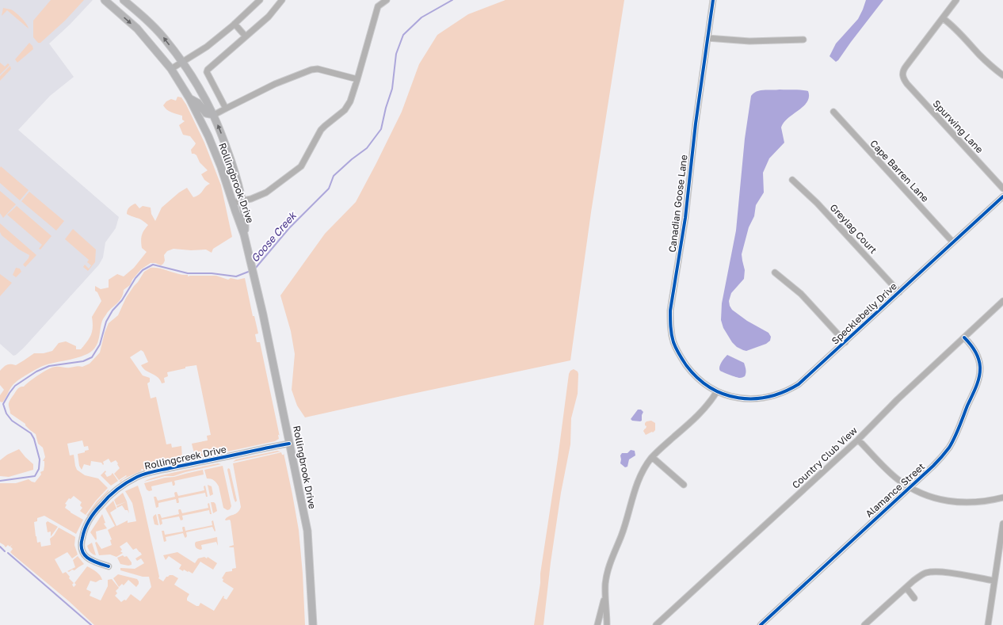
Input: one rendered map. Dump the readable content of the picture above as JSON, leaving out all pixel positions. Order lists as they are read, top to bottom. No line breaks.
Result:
{"streets":{"main road":["Rollingbrook Drive"],"street":["Spurwing Lane","Cape Barren Lane","Canadian Goose Lane","Greylag Court","Specklebelly Drive","Rollingcreek Drive","Country Club View","Alamance Street"]},"crossings":[["Cape Barren Lane","Specklebelly Drive"],["Rollingbrook Drive","Rollingcreek Drive"],["Canadian Goose Lane","Specklebelly Drive"],["Greylag Court","Specklebelly Drive"],["Country Club View","Alamance Street"]],"water":["Goose Creek"]}
